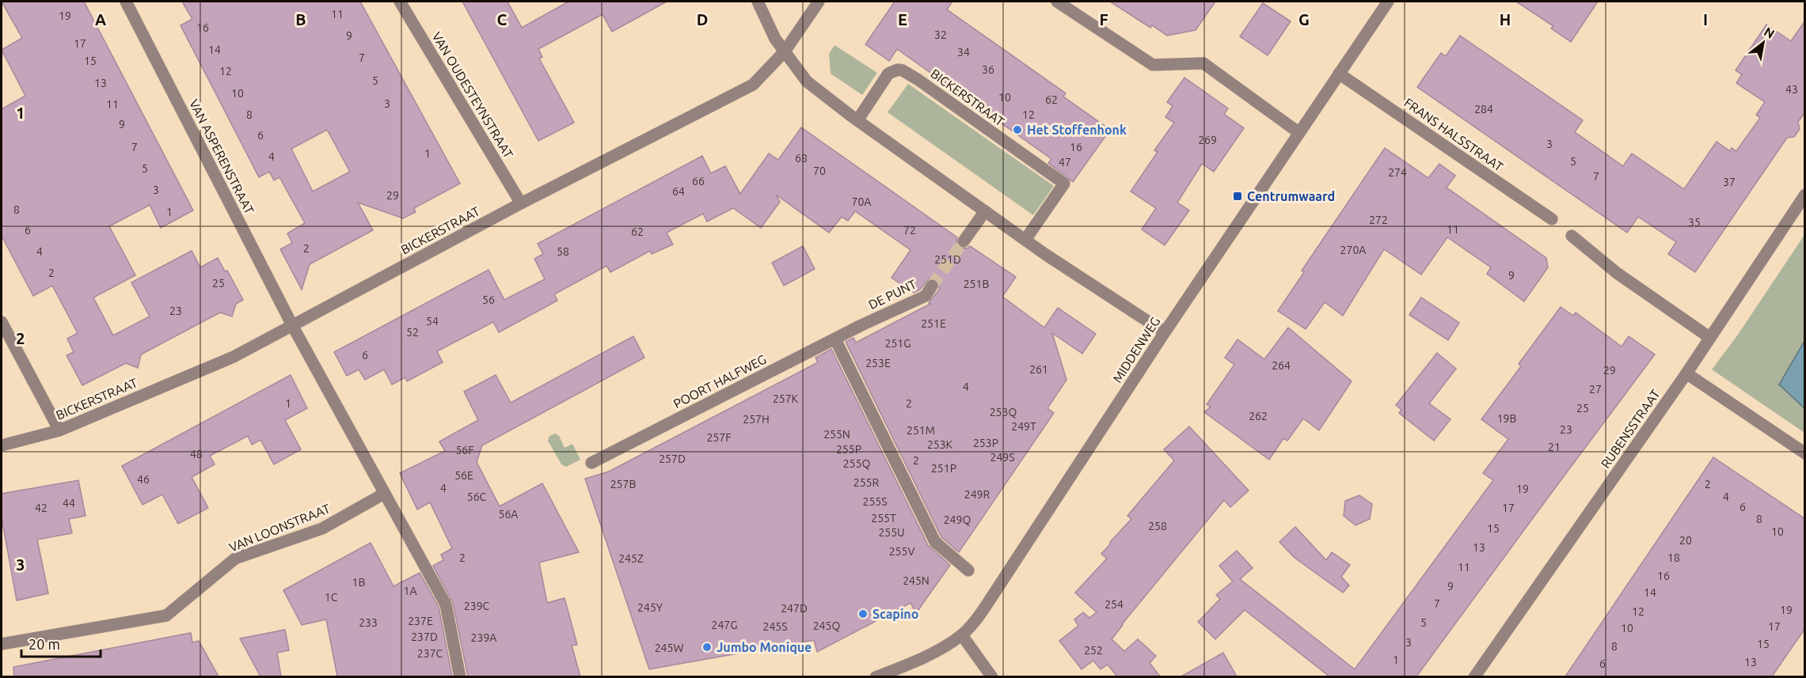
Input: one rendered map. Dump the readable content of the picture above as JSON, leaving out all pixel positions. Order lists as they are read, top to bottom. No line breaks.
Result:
{"streets":{"street":["VAN OUDESTEYNSTRAAT","BICKERSTRAAT","FRANS HALSSTRAAT","VAN ASPERENSTRAAT","DE PUNT","MIDDENWEG","POORT HALFWEG","RUBENSSTRAAT","VAN LOONSTRAAT"]},"crossings":[["VAN OUDESTEYNSTRAAT","BICKERSTRAAT"],["BICKERSTRAAT","VAN ASPERENSTRAAT"],["FRANS HALSSTRAAT","MIDDENWEG"],["DE PUNT","POORT HALFWEG"]],"places":{"other":["Het Stoffenhonk","Scapino","Jumbo Monique"],"transit":["Centrumwaard"]},"house_numbers":["11","19","16","32","9","17","14","34","7","15","36","12","5","13","43","10","10","62","3","11","284","8","12","9","6","269","3","7","16","1","4","68","5","47","5","70","274","7","66","37","3","64","29","70A","8","1","272","35","11","6","72","62","2","270A","4","58","251D","2","9","25","251B","56","23","54","251E","52","251G","6","253E","264","261","29","4","27","257K","1","2","25","253Q","262","19B","257H","249T","23","251M","255N","257F","253P","253K","21","255P","56F","48","249S","257D","2","255Q","251P","56E","46","255R","257B","2","4","19","249R","56C","4","255S","44","6","42","17","56A","255T","8","249Q","258","15","10","255U","20","13","255V","2","18","245Z","11","16","245N","1B","9","1A","14","1C","7","254","239C","245Y","247D","19","12","237E","233","5","247G","245Q","245S","17","10","237D","239A","3","15","8","245W","252","237C","1","13","6"],"scale_bar":"20 m","north":"top right","grid":{"columns":["A","B","C","D","E","F","G","H","I"],"rows":["1","2","3"]}}
